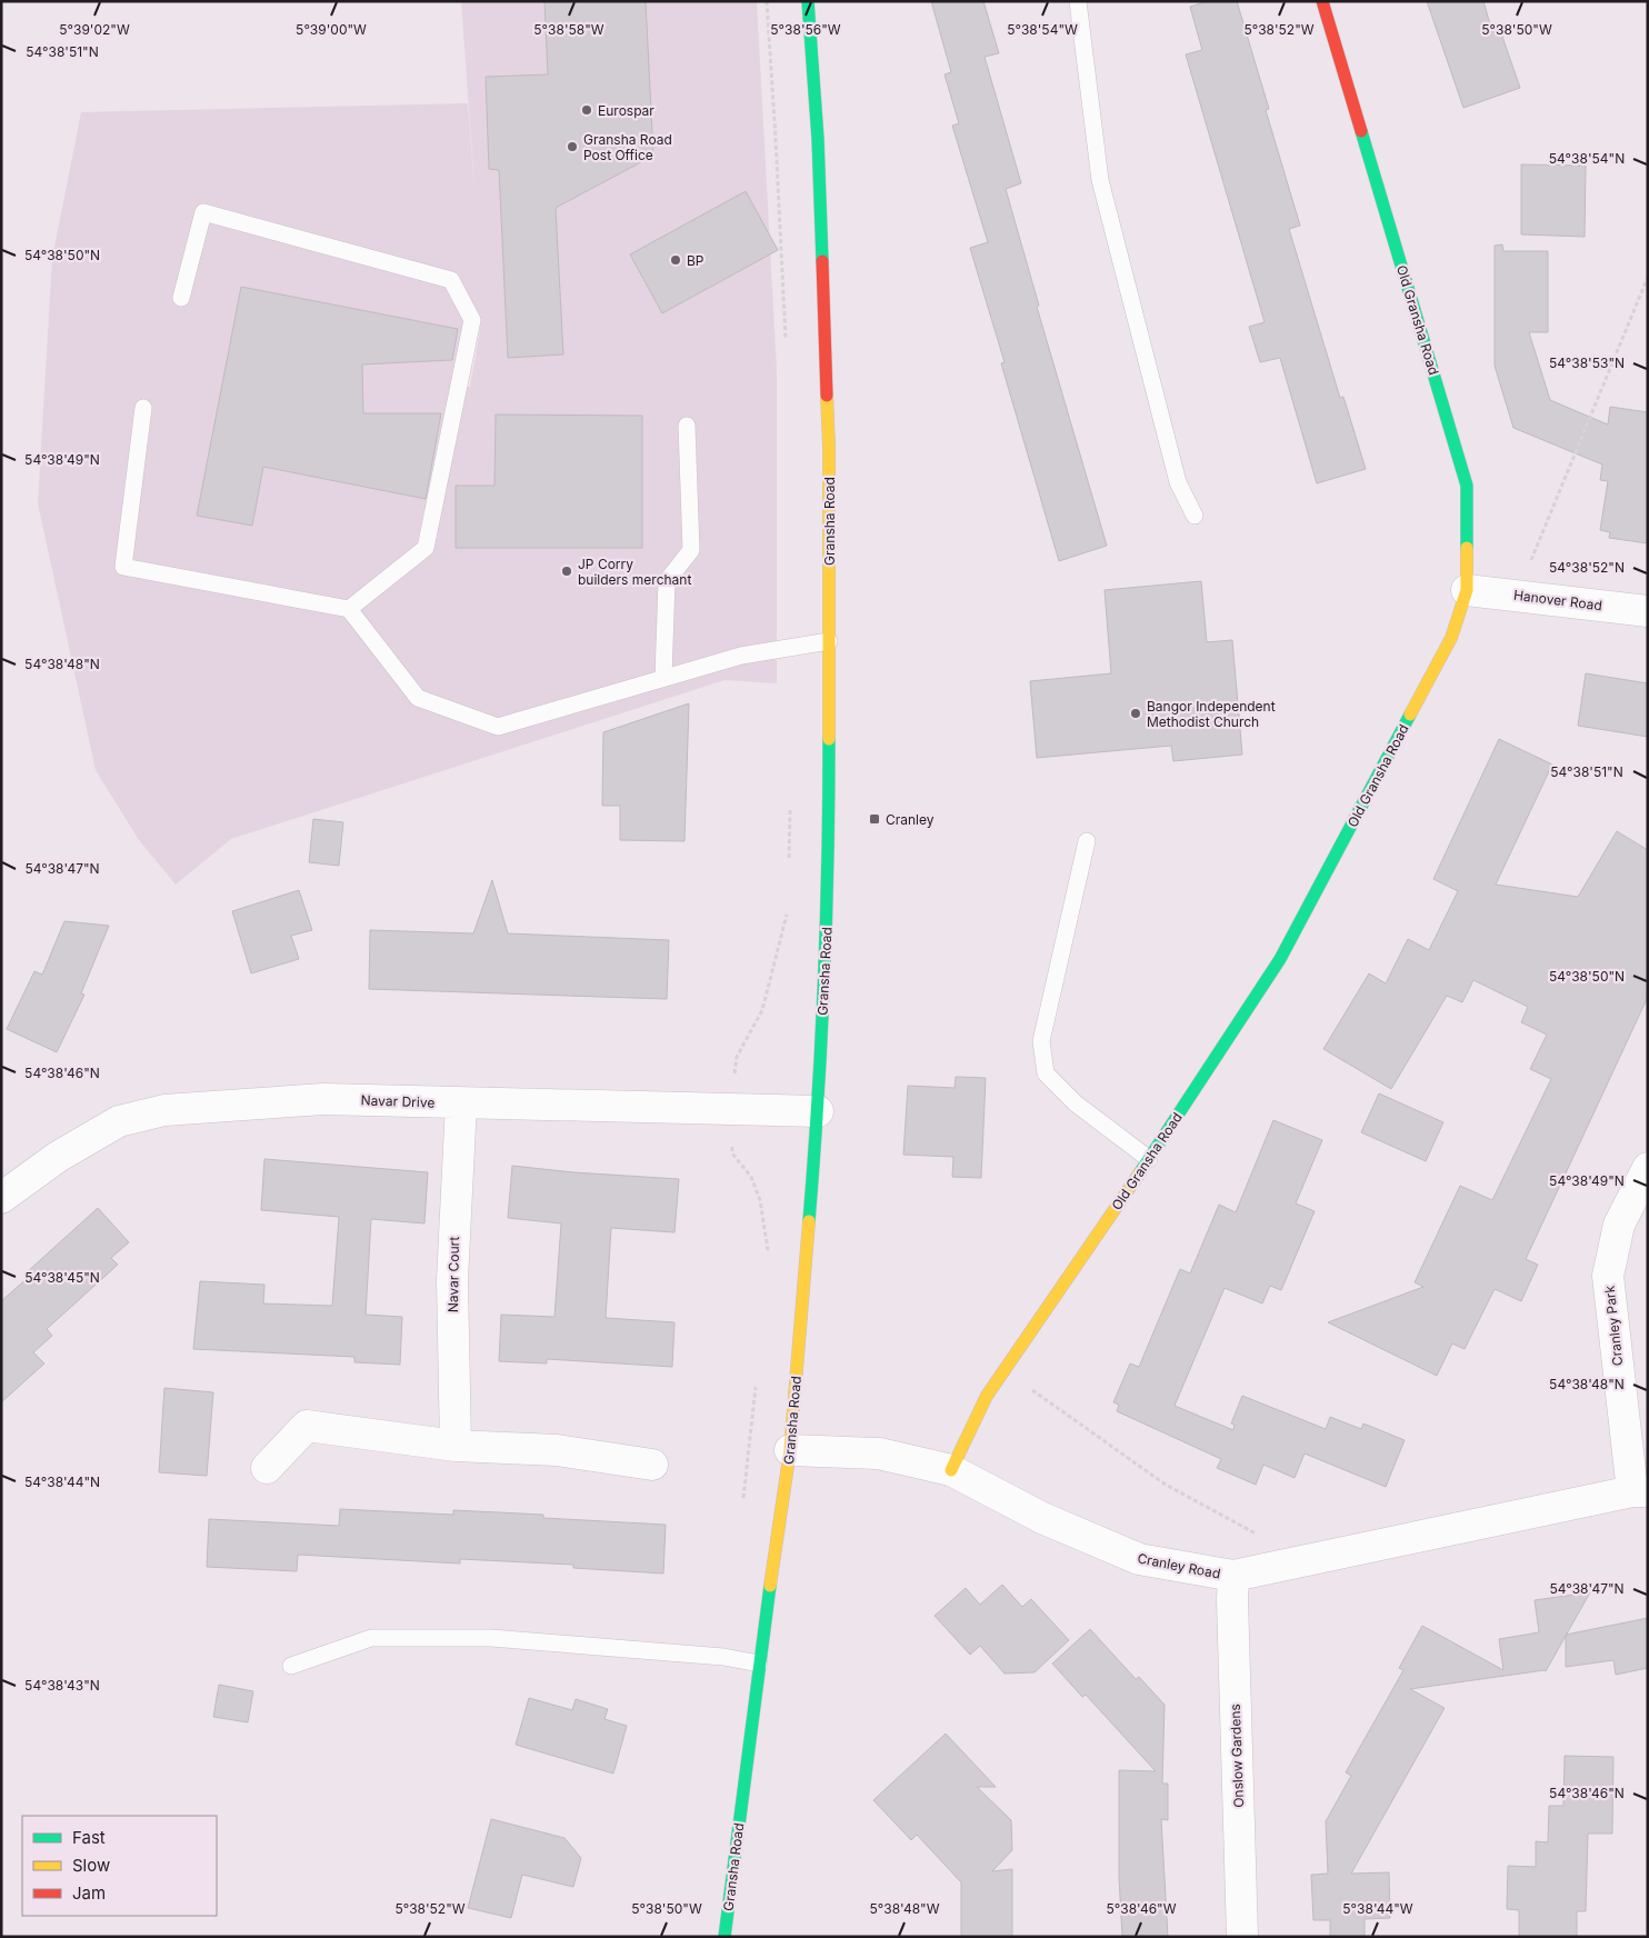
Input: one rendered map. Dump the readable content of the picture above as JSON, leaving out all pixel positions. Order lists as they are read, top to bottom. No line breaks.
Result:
{"streets":{"street":["Old Gransha Road","Gransha Road","Hanover Road","Navar Drive","Navar Court","Cranley Park","Cranley Road","Onslow Gardens"]},"crossings":[["Old Gransha Road","Hanover Road"],["Old Gransha Road","Cranley Road"],["Gransha Road","Navar Drive"],["Gransha Road","Cranley Road"],["Navar Drive","Navar Court"],["Cranley Park","Cranley Road"],["Cranley Road","Onslow Gardens"]],"places":{"other":["Eurospar","Gransha Road Post Office","BP","JP Corry builders merchant","Bangor Independent Methodist Church"],"transit":["Cranley"]},"legend":["Fast","Slow","Jam"],"coordinates":["5°38'58\"W","5°38'56\"W","5°39'02\"W","5°39'00\"W","5°38'54\"W","5°38'52\"W","5°38'50\"W","54°38'51\"N","54°38'54\"N","54°38'50\"N","54°38'53\"N","54°38'49\"N","54°38'52\"N","54°38'48\"N","54°38'47\"N","54°38'46\"N","54°38'45\"N","54°38'44\"N","54°38'43\"N","5°38'48\"W","5°38'46\"W","5°38'44\"W"]}
